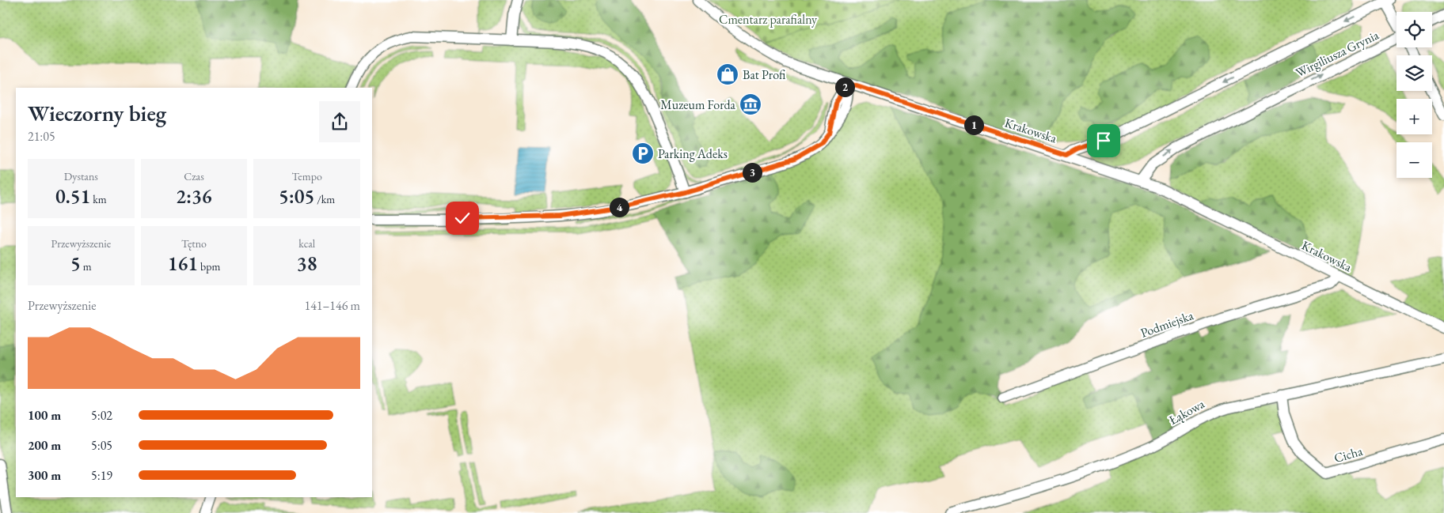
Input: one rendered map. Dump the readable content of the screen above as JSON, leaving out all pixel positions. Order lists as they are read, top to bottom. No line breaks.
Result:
{"streets":{"street":["Wirgiliusza Grynia","Krakowska","Podmiejska","Łąkowa","Cicha"]},"crossings":[["Wirgiliusza Grynia","Krakowska"],["Krakowska","Podmiejska"],["Łąkowa","Cicha"]],"parks":["Cmentarz parafialny"],"places":{"shop":["Bat Profi"],"museum":["Muzeum Forda"],"parking":["Parking Adeks"]},"page":{"map_buttons":["+","−"],"pins":["2","1","3","4"],"heading":["Wieczorny bieg","21:05"],"stats":[["Dystans","0.51 km"],["Czas","2:36"],["Tempo","5:05 /km"],["Przewyższenie","5 m"],["Tętno","161 bpm"],["kcal","38"]],"chart":["Przewyższenie","141–146 m"],"list":[{"name":"100 m","note":"5:02"},{"name":"200 m","note":"5:05"},{"name":"300 m","note":"5:19"}]}}
